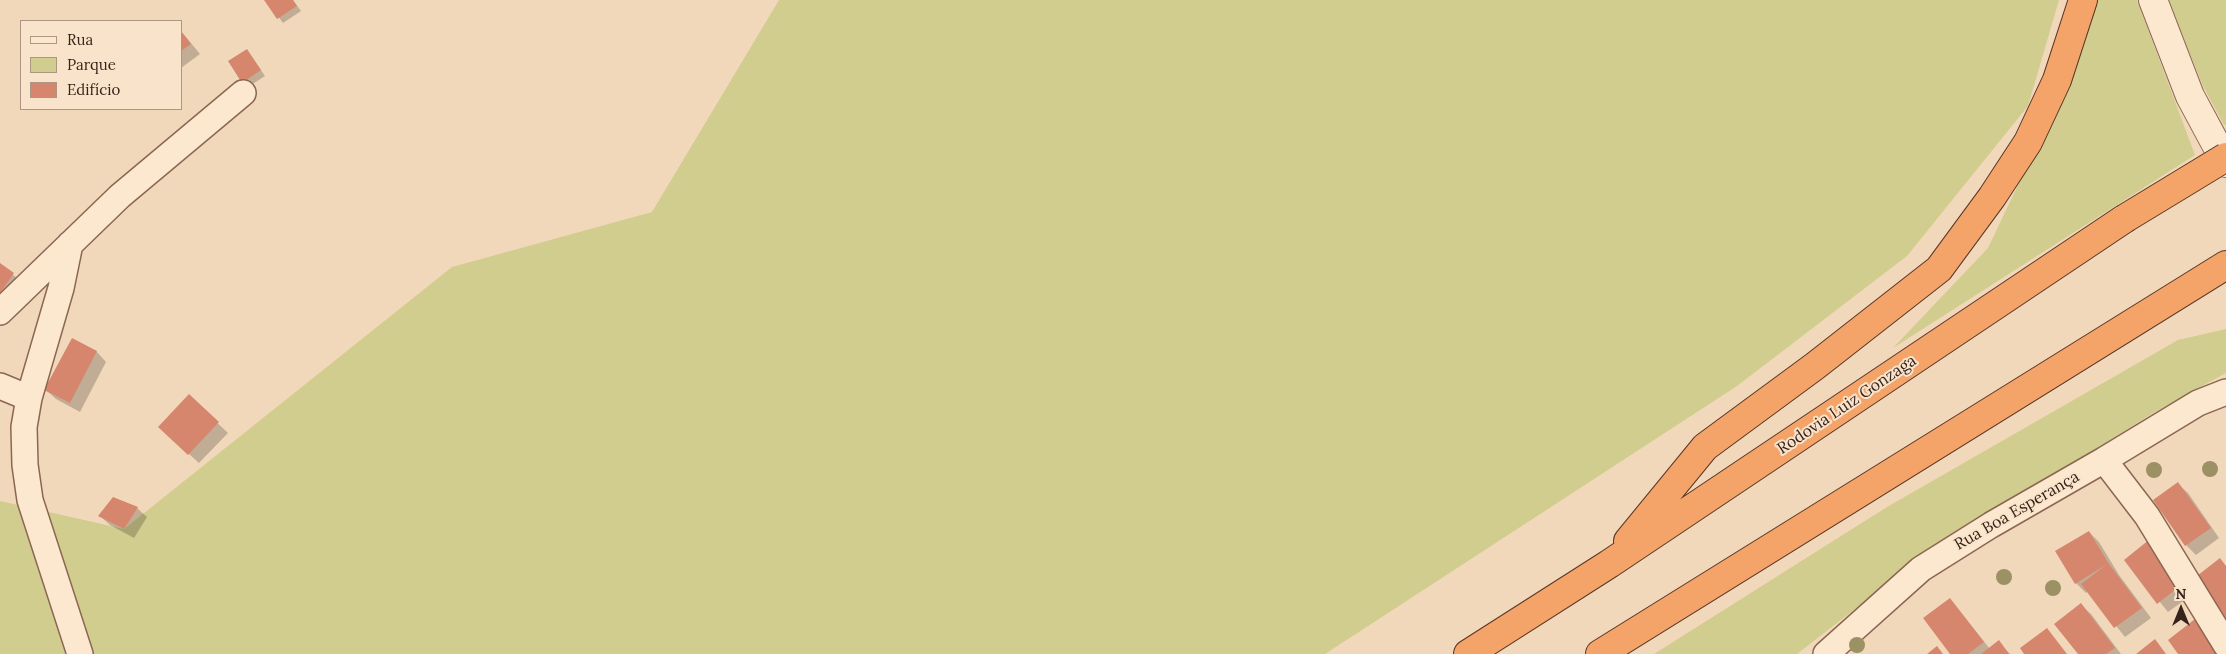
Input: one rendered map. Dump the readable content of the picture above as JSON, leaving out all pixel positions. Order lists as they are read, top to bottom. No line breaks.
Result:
{"streets":{"highway":["Rodovia Luiz Gonzaga"],"street":["Rua Boa Esperança"]},"legend":["Rua","Parque","Edifício"],"north":"top"}
